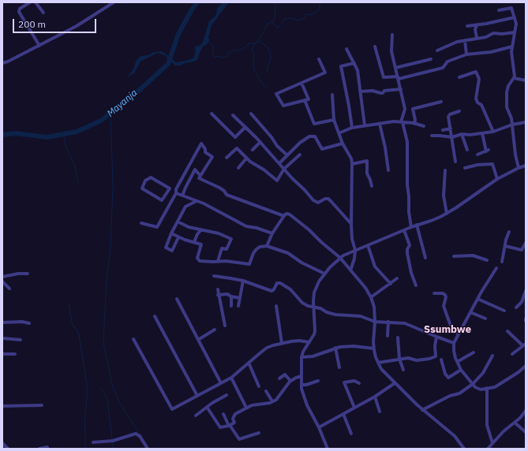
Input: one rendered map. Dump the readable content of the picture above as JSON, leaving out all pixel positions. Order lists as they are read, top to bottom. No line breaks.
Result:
{"districts":["Ssumbwe"],"water":["Mayanja"],"scale_bar":"200 m"}
